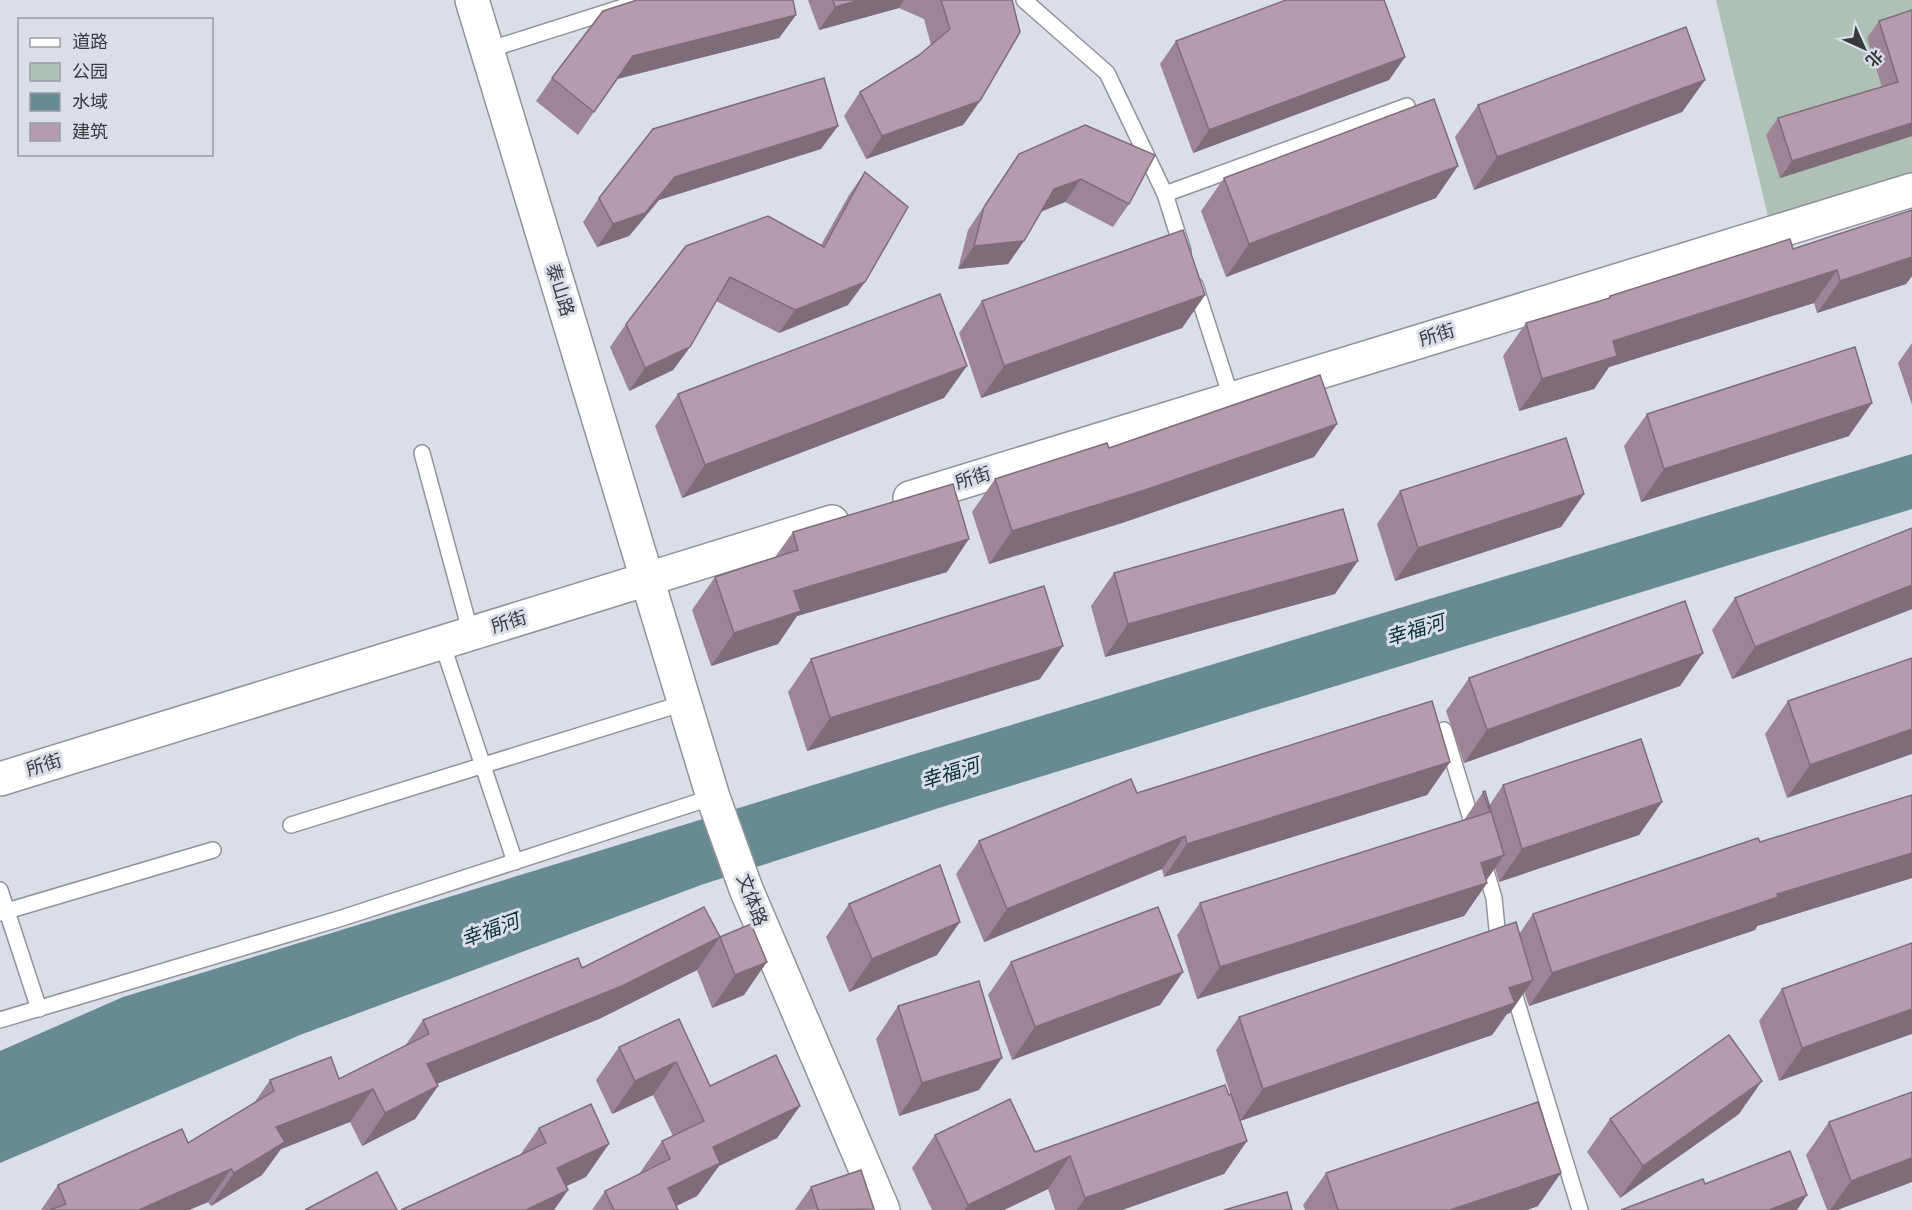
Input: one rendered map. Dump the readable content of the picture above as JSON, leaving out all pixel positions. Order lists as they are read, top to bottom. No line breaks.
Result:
{"streets":{"street":["泰山路","所街","文体路"]},"crossings":[["泰山路","所街"],["泰山路","文体路"],["所街","文体路"]],"water":["幸福河"],"legend":["道路","公园","水域","建筑"],"north":"bottom right"}
